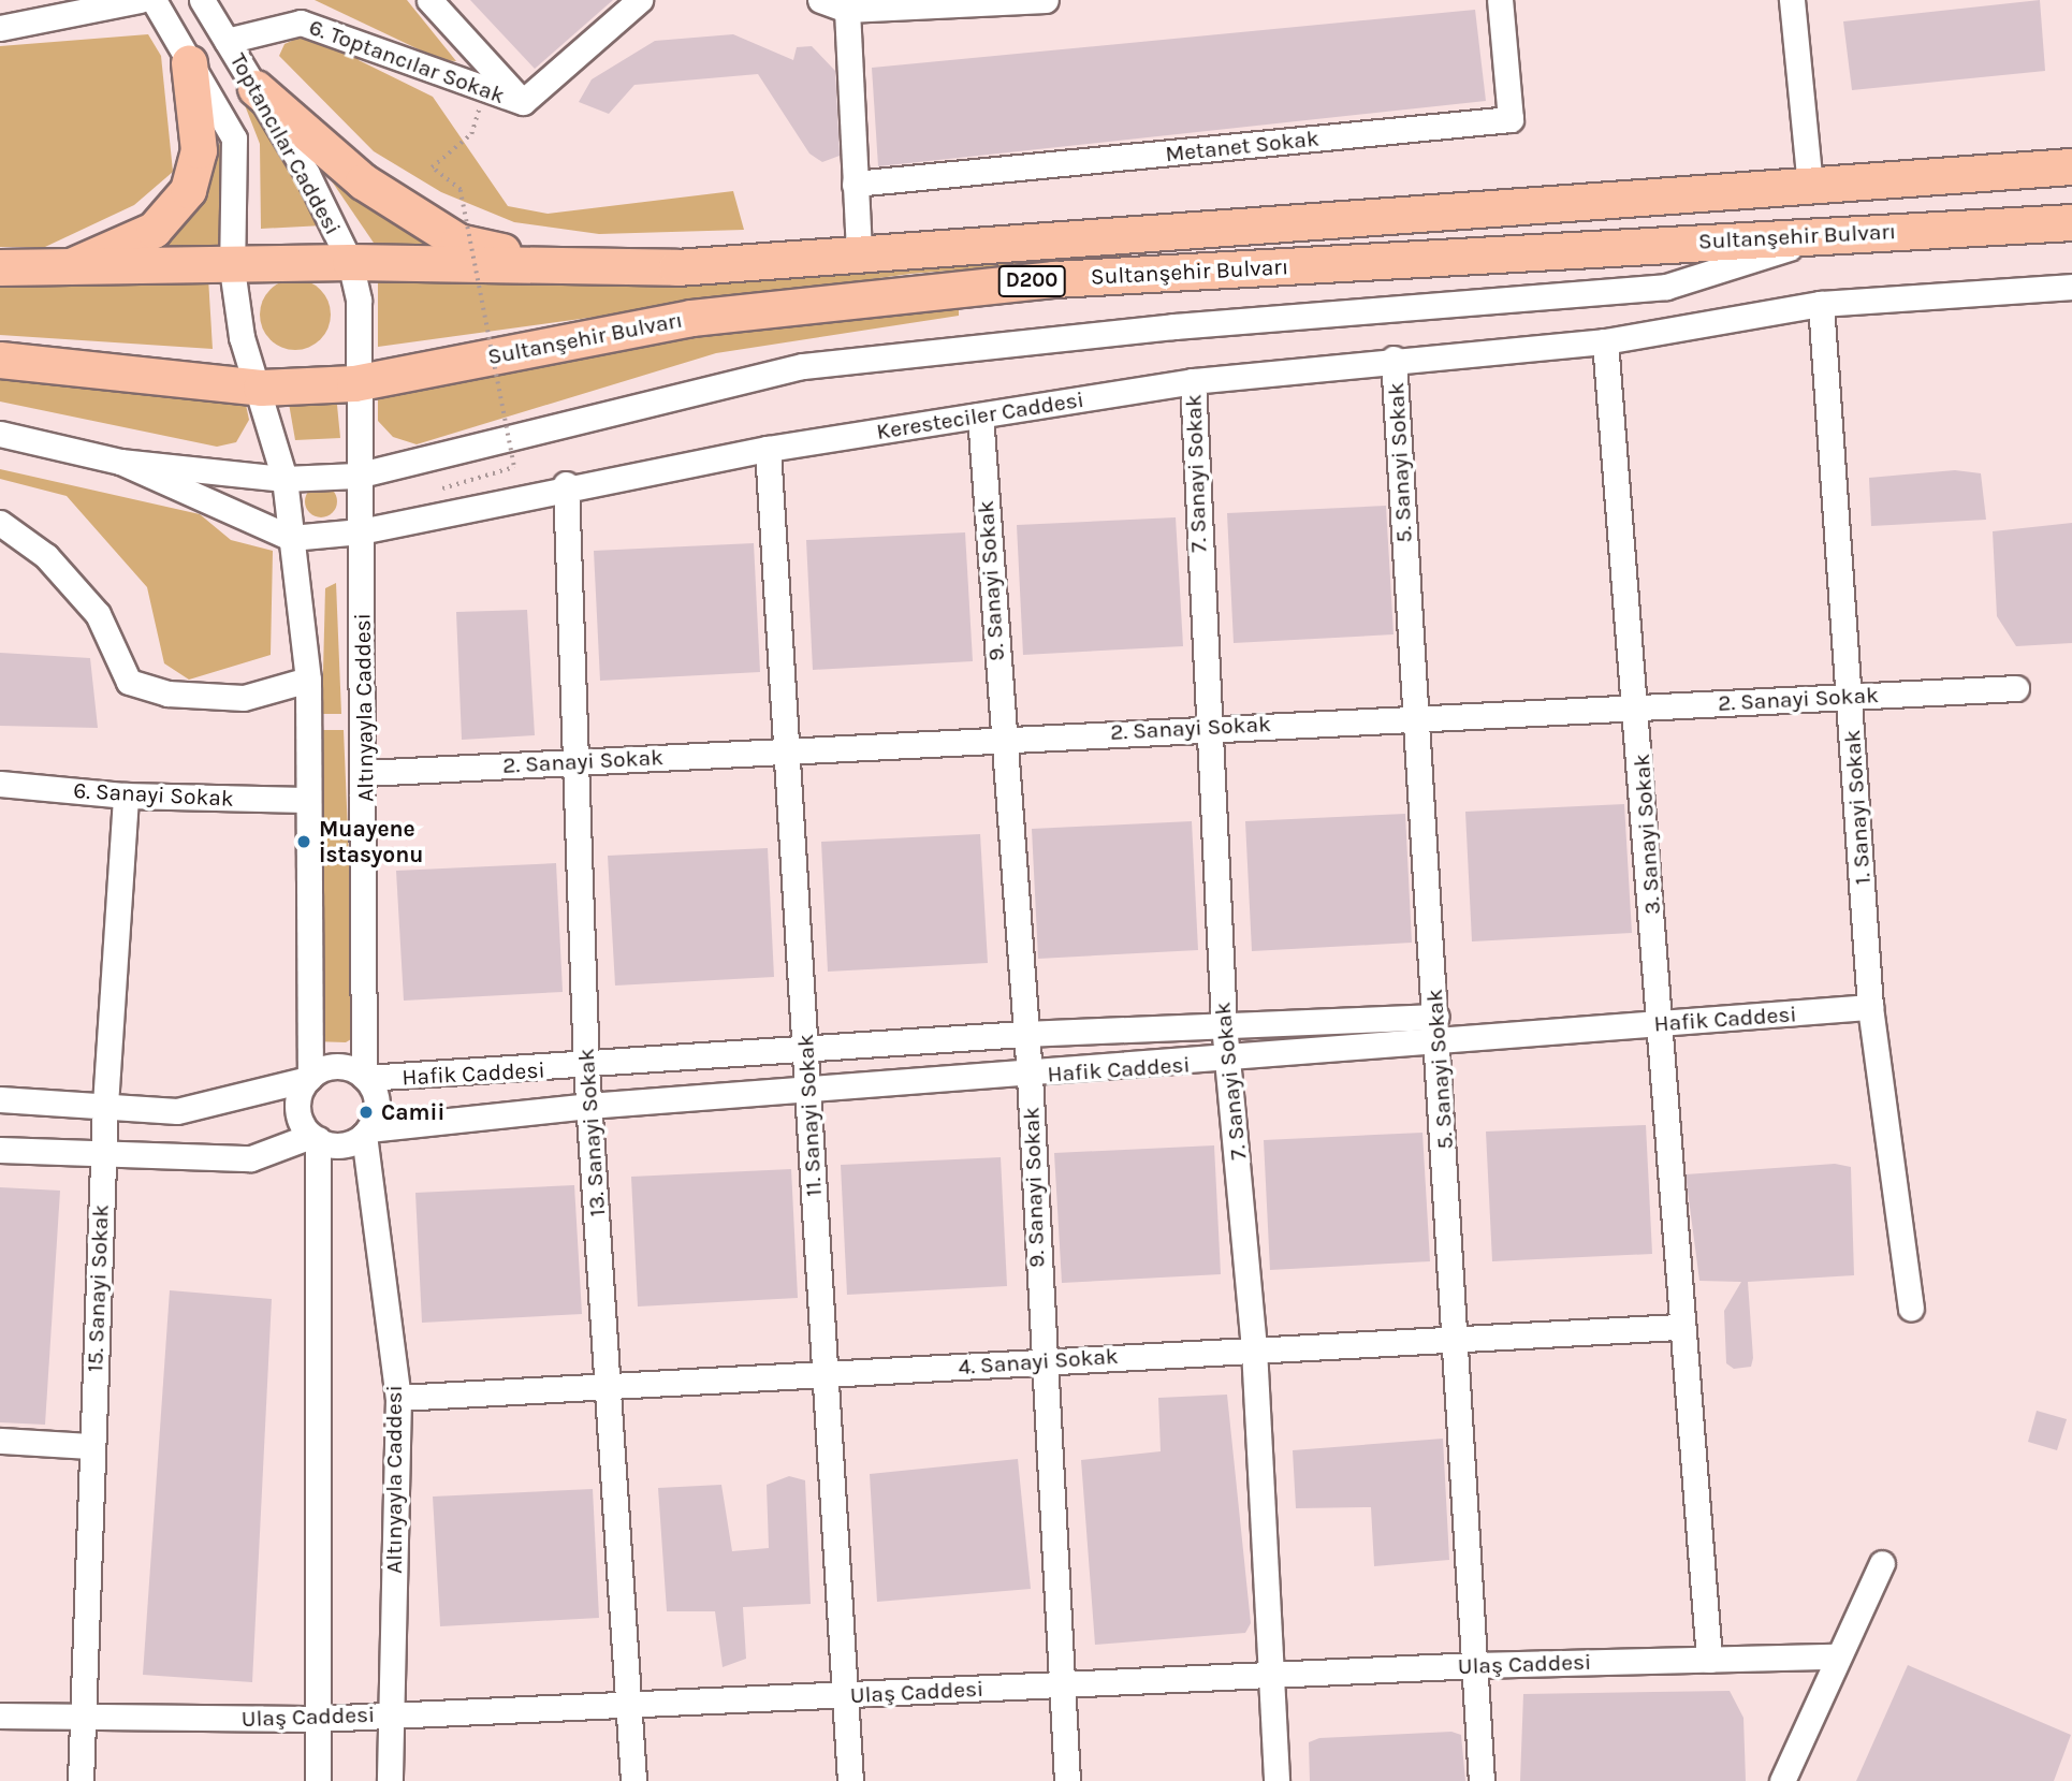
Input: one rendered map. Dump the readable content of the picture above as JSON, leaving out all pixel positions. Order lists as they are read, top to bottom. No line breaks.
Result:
{"streets":{"highway":["Sultanşehir Bulvarı","D200"],"street":["6. Toptancılar Sokak","Toptancılar Caddesi","Metanet Sokak","Keresteciler Caddesi","5. Sanayi Sokak","7. Sanayi Sokak","9. Sanayi Sokak","2. Sanayi Sokak","Altınyayla Caddesi","6. Sanayi Sokak","1. Sanayi Sokak","3. Sanayi Sokak","Hafik Caddesi","11. Sanayi Sokak","13. Sanayi Sokak","15. Sanayi Sokak","4. Sanayi Sokak","Ulaş Caddesi"]},"crossings":[["6. Toptancılar Sokak","Toptancılar Caddesi"],["Toptancılar Caddesi","Sultanşehir Bulvarı"],["Toptancılar Caddesi","Altınyayla Caddesi"],["Sultanşehir Bulvarı","Altınyayla Caddesi"],["Keresteciler Caddesi","5. Sanayi Sokak"],["Keresteciler Caddesi","7. Sanayi Sokak"],["Keresteciler Caddesi","9. Sanayi Sokak"],["Keresteciler Caddesi","Altınyayla Caddesi"],["Keresteciler Caddesi","1. Sanayi Sokak"],["Keresteciler Caddesi","3. Sanayi Sokak"],["Keresteciler Caddesi","11. Sanayi Sokak"],["Keresteciler Caddesi","13. Sanayi Sokak"],["5. Sanayi Sokak","2. Sanayi Sokak"],["5. Sanayi Sokak","Hafik Caddesi"],["5. Sanayi Sokak","4. Sanayi Sokak"],["5. Sanayi Sokak","Ulaş Caddesi"],["7. Sanayi Sokak","2. Sanayi Sokak"],["7. Sanayi Sokak","Hafik Caddesi"],["7. Sanayi Sokak","4. Sanayi Sokak"],["7. Sanayi Sokak","Ulaş Caddesi"],["9. Sanayi Sokak","2. Sanayi Sokak"],["9. Sanayi Sokak","Hafik Caddesi"],["9. Sanayi Sokak","4. Sanayi Sokak"],["9. Sanayi Sokak","Ulaş Caddesi"],["2. Sanayi Sokak","Altınyayla Caddesi"],["2. Sanayi Sokak","1. Sanayi Sokak"],["2. Sanayi Sokak","3. Sanayi Sokak"],["2. Sanayi Sokak","11. Sanayi Sokak"],["2. Sanayi Sokak","13. Sanayi Sokak"],["Altınyayla Caddesi","Hafik Caddesi"],["Altınyayla Caddesi","4. Sanayi Sokak"],["Altınyayla Caddesi","Ulaş Caddesi"],["6. Sanayi Sokak","15. Sanayi Sokak"],["1. Sanayi Sokak","Hafik Caddesi"],["3. Sanayi Sokak","Hafik Caddesi"],["3. Sanayi Sokak","4. Sanayi Sokak"],["3. Sanayi Sokak","Ulaş Caddesi"],["Hafik Caddesi","11. Sanayi Sokak"],["Hafik Caddesi","13. Sanayi Sokak"],["11. Sanayi Sokak","4. Sanayi Sokak"],["11. Sanayi Sokak","Ulaş Caddesi"],["13. Sanayi Sokak","4. Sanayi Sokak"],["13. Sanayi Sokak","Ulaş Caddesi"],["15. Sanayi Sokak","Ulaş Caddesi"]],"places":["Muayene İstasyonu","Camii"]}
